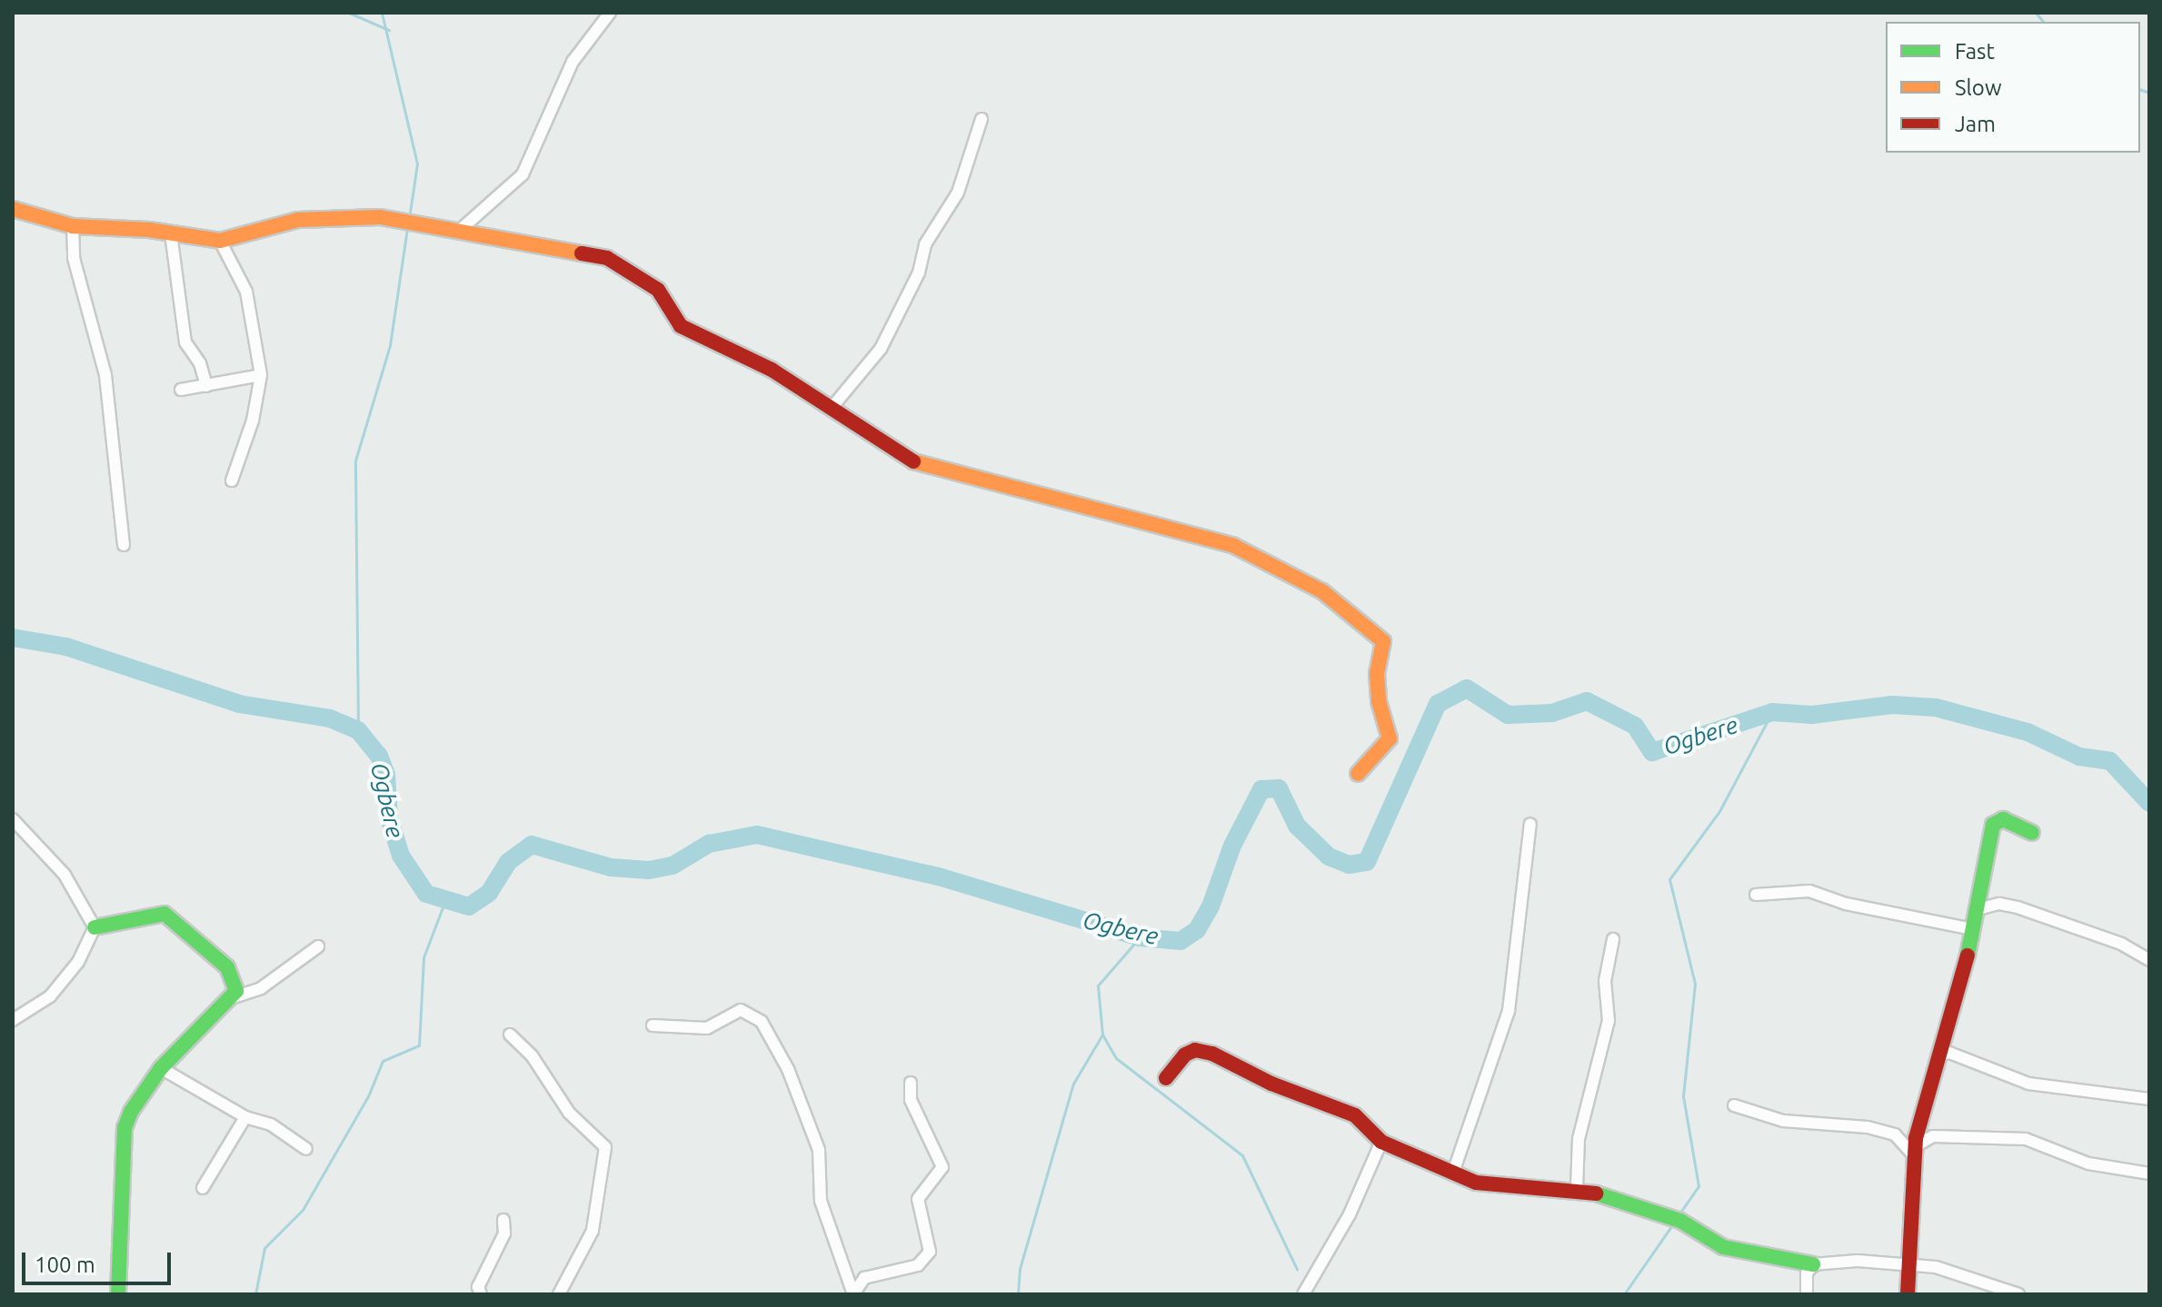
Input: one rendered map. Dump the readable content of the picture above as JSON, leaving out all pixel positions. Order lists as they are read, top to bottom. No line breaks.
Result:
{"water":["Ogbere"],"legend":["Fast","Slow","Jam"],"scale_bar":"100 m"}
